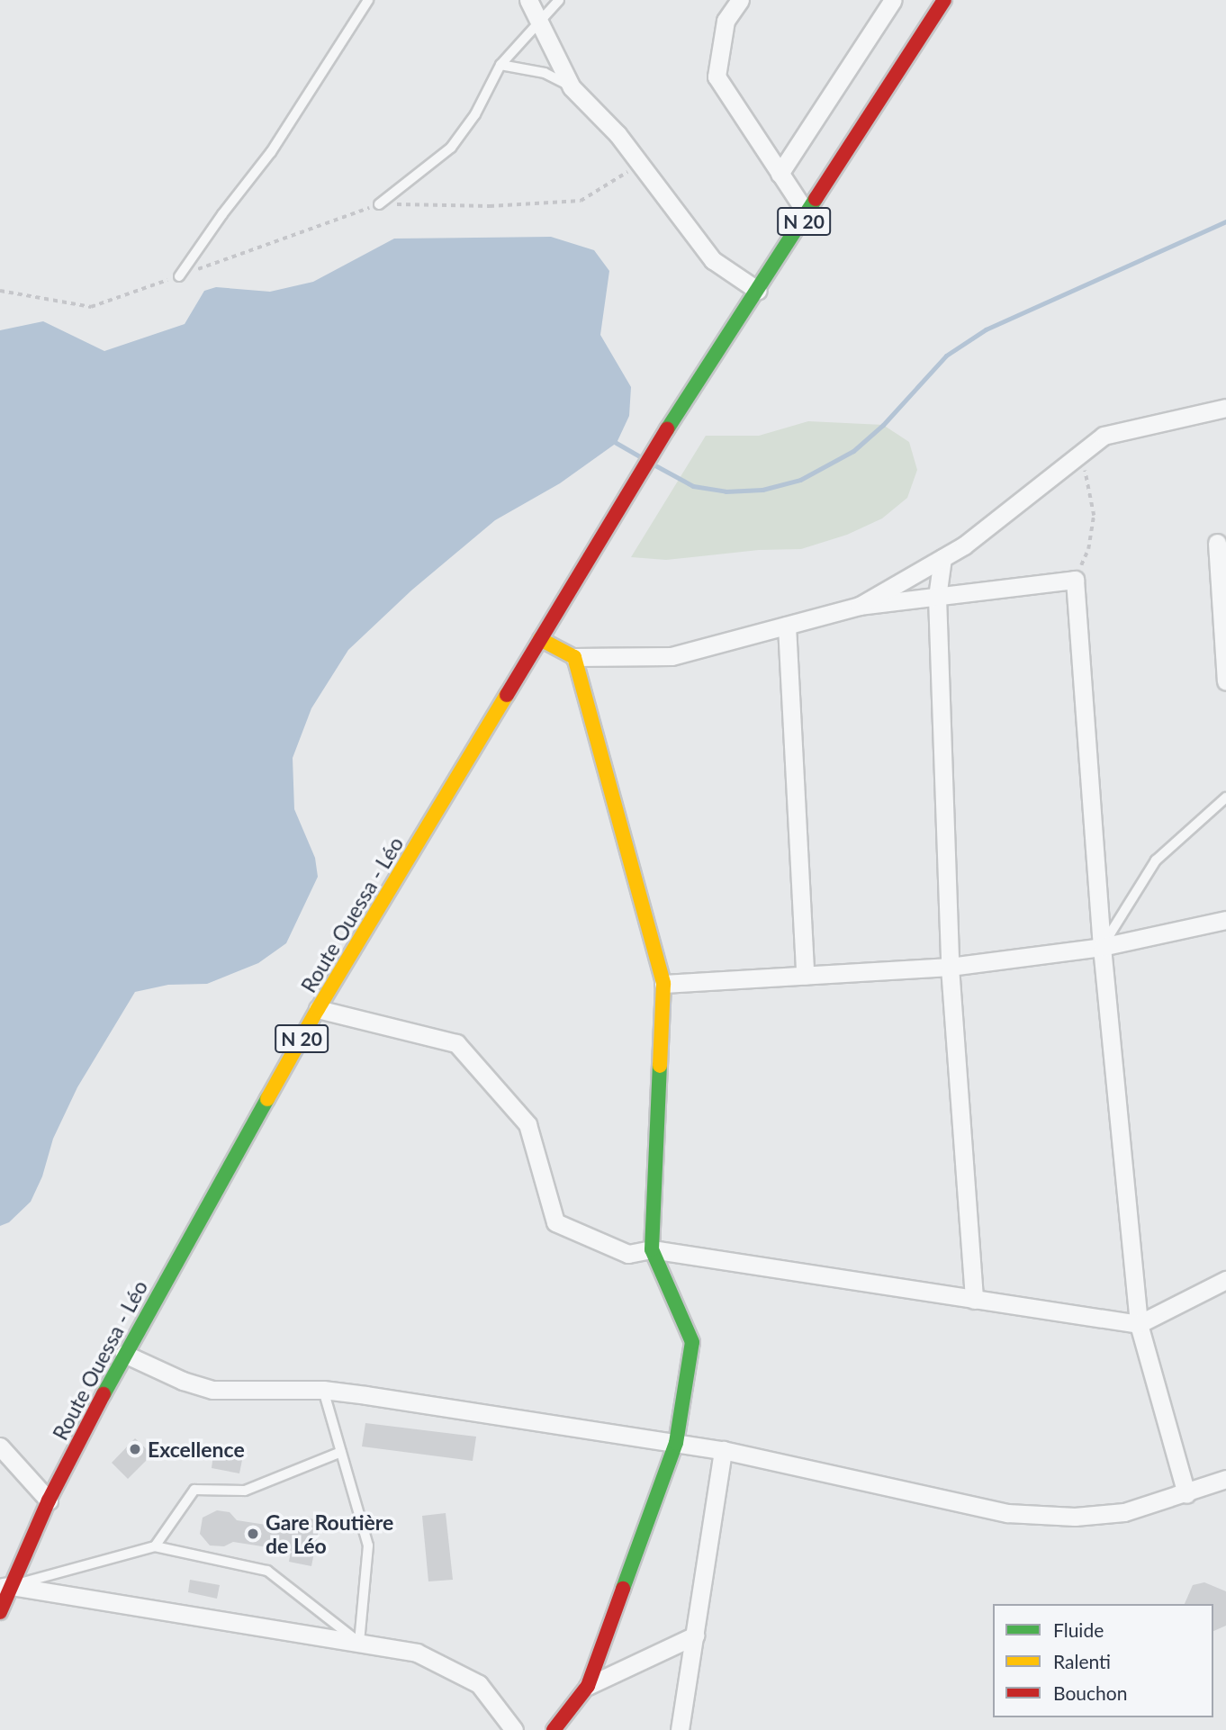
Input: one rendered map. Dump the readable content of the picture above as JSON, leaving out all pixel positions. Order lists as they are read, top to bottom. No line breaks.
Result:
{"streets":{"main road":["N 20","Route Ouessa - Léo"]},"crossings":[["N 20","Route Ouessa - Léo"]],"places":["Excellence","Gare Routière de Léo"],"legend":["Fluide","Ralenti","Bouchon"]}
